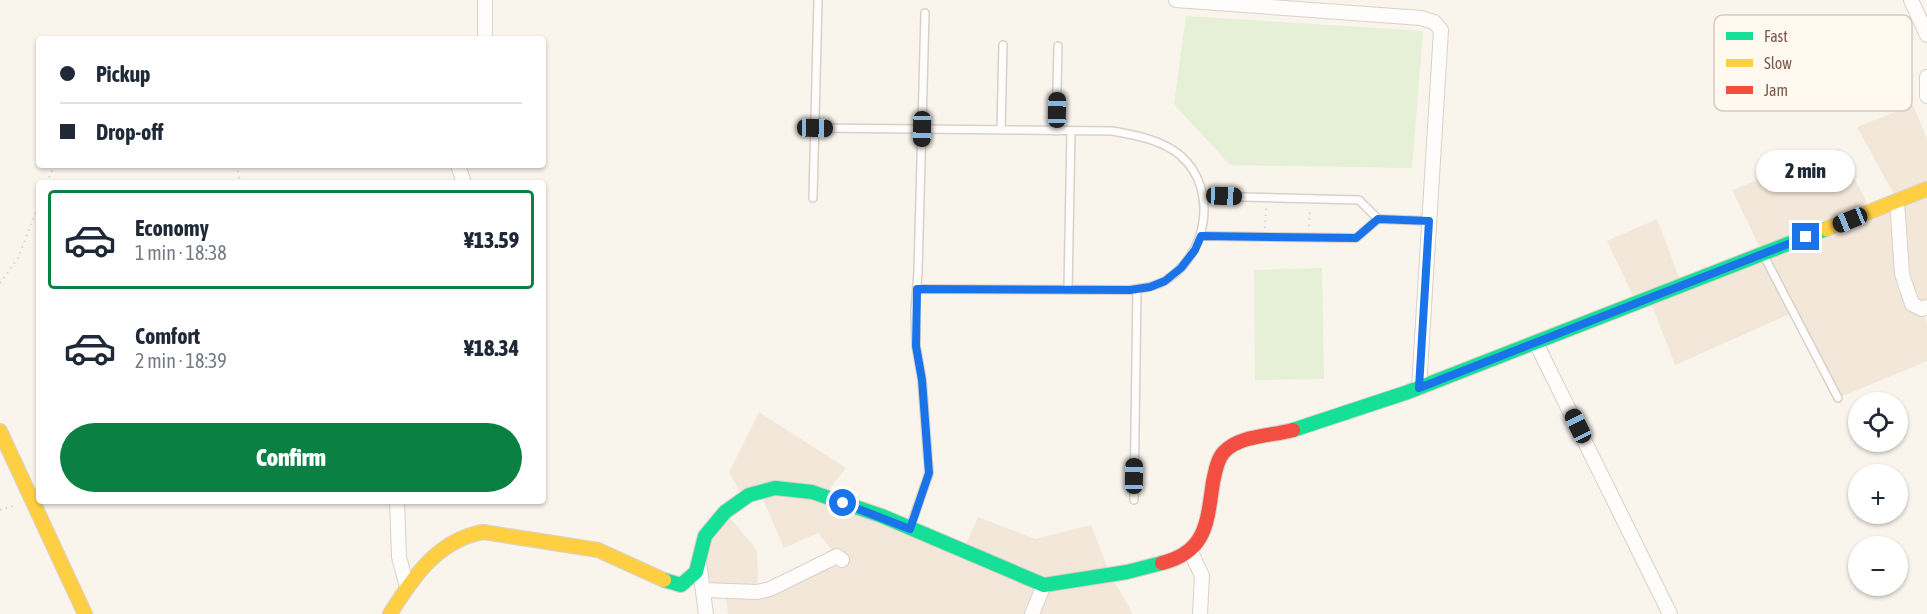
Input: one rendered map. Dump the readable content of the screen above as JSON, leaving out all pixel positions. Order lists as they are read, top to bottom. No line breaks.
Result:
{"legend":["Fast","Slow","Jam"],"page":{"banner":["Pickup","Drop-off"],"bubble":"2 min","list":[{"name":"Economy","note":"1 min · 18:38","value":"¥13.59"},{"name":"Comfort","note":"2 min · 18:39","value":"¥18.34"}],"map_buttons":["+","−"],"buttons":"Confirm"}}
